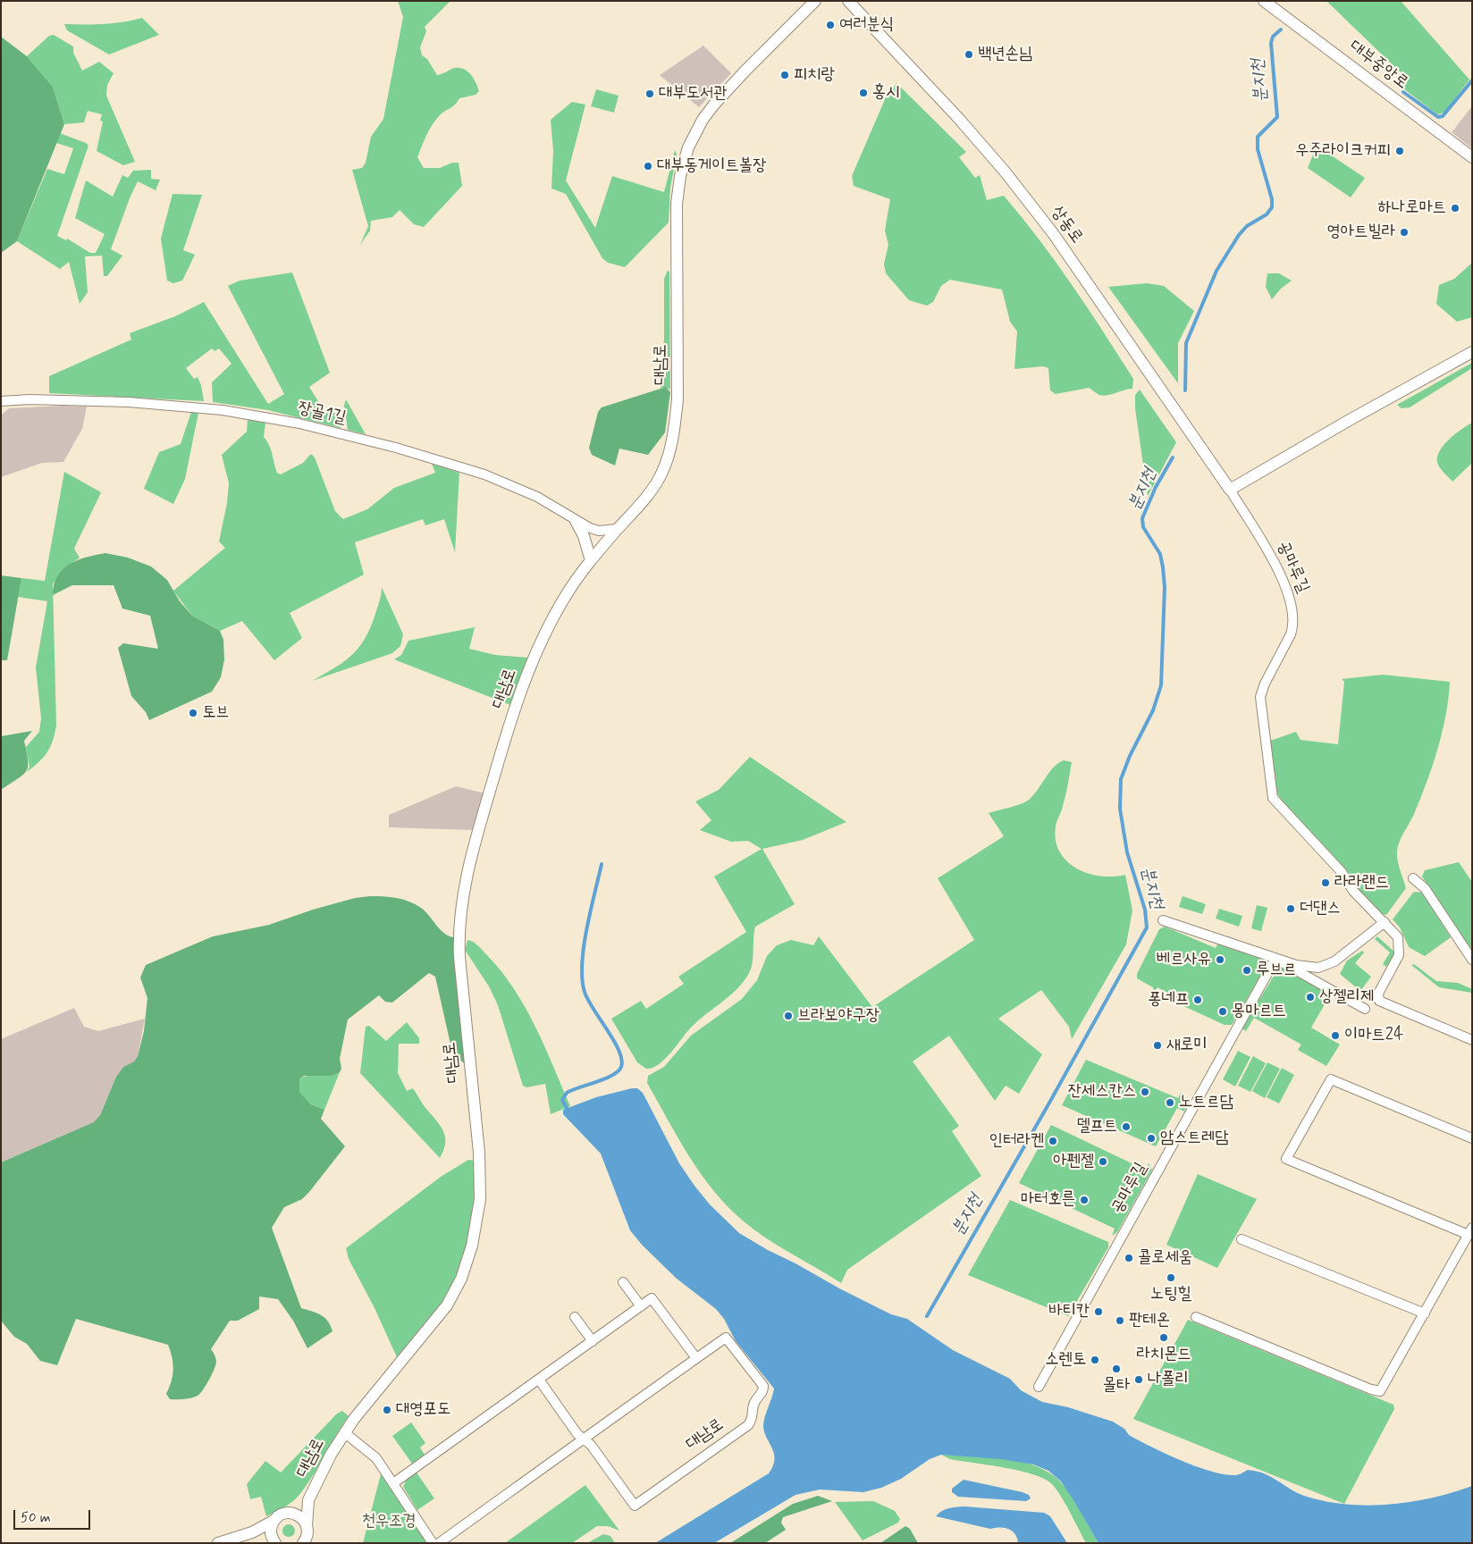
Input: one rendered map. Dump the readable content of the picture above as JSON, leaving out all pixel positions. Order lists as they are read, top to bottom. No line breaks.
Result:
{"streets":{"street":["대부중앙로","상동로","대남로","장골1길","공마루길"]},"crossings":[["상동로","공마루길"],["대남로","장골1길"]],"water":["분지천"],"parks":["천우조경"],"places":["여러분식","백년손님","피치랑","홍시","대부도서관","우주라이크커피","대부동게이트볼장","하나로마트","영아트빌라","토브","라라랜드","더댄스","베르사유","루브르","상젤리제","퐁네프","몽마르트","브라보야구장","이마트24","새로미","잔세스칸스","노트르담","델프트","암스트레담","인터라켄","아펜젤","마터호른","콜로세움","노팅힐","바티칸","판테온","라치몬드","소렌토","몰타","나폴리","대영포도"],"scale_bar":"50 m"}
